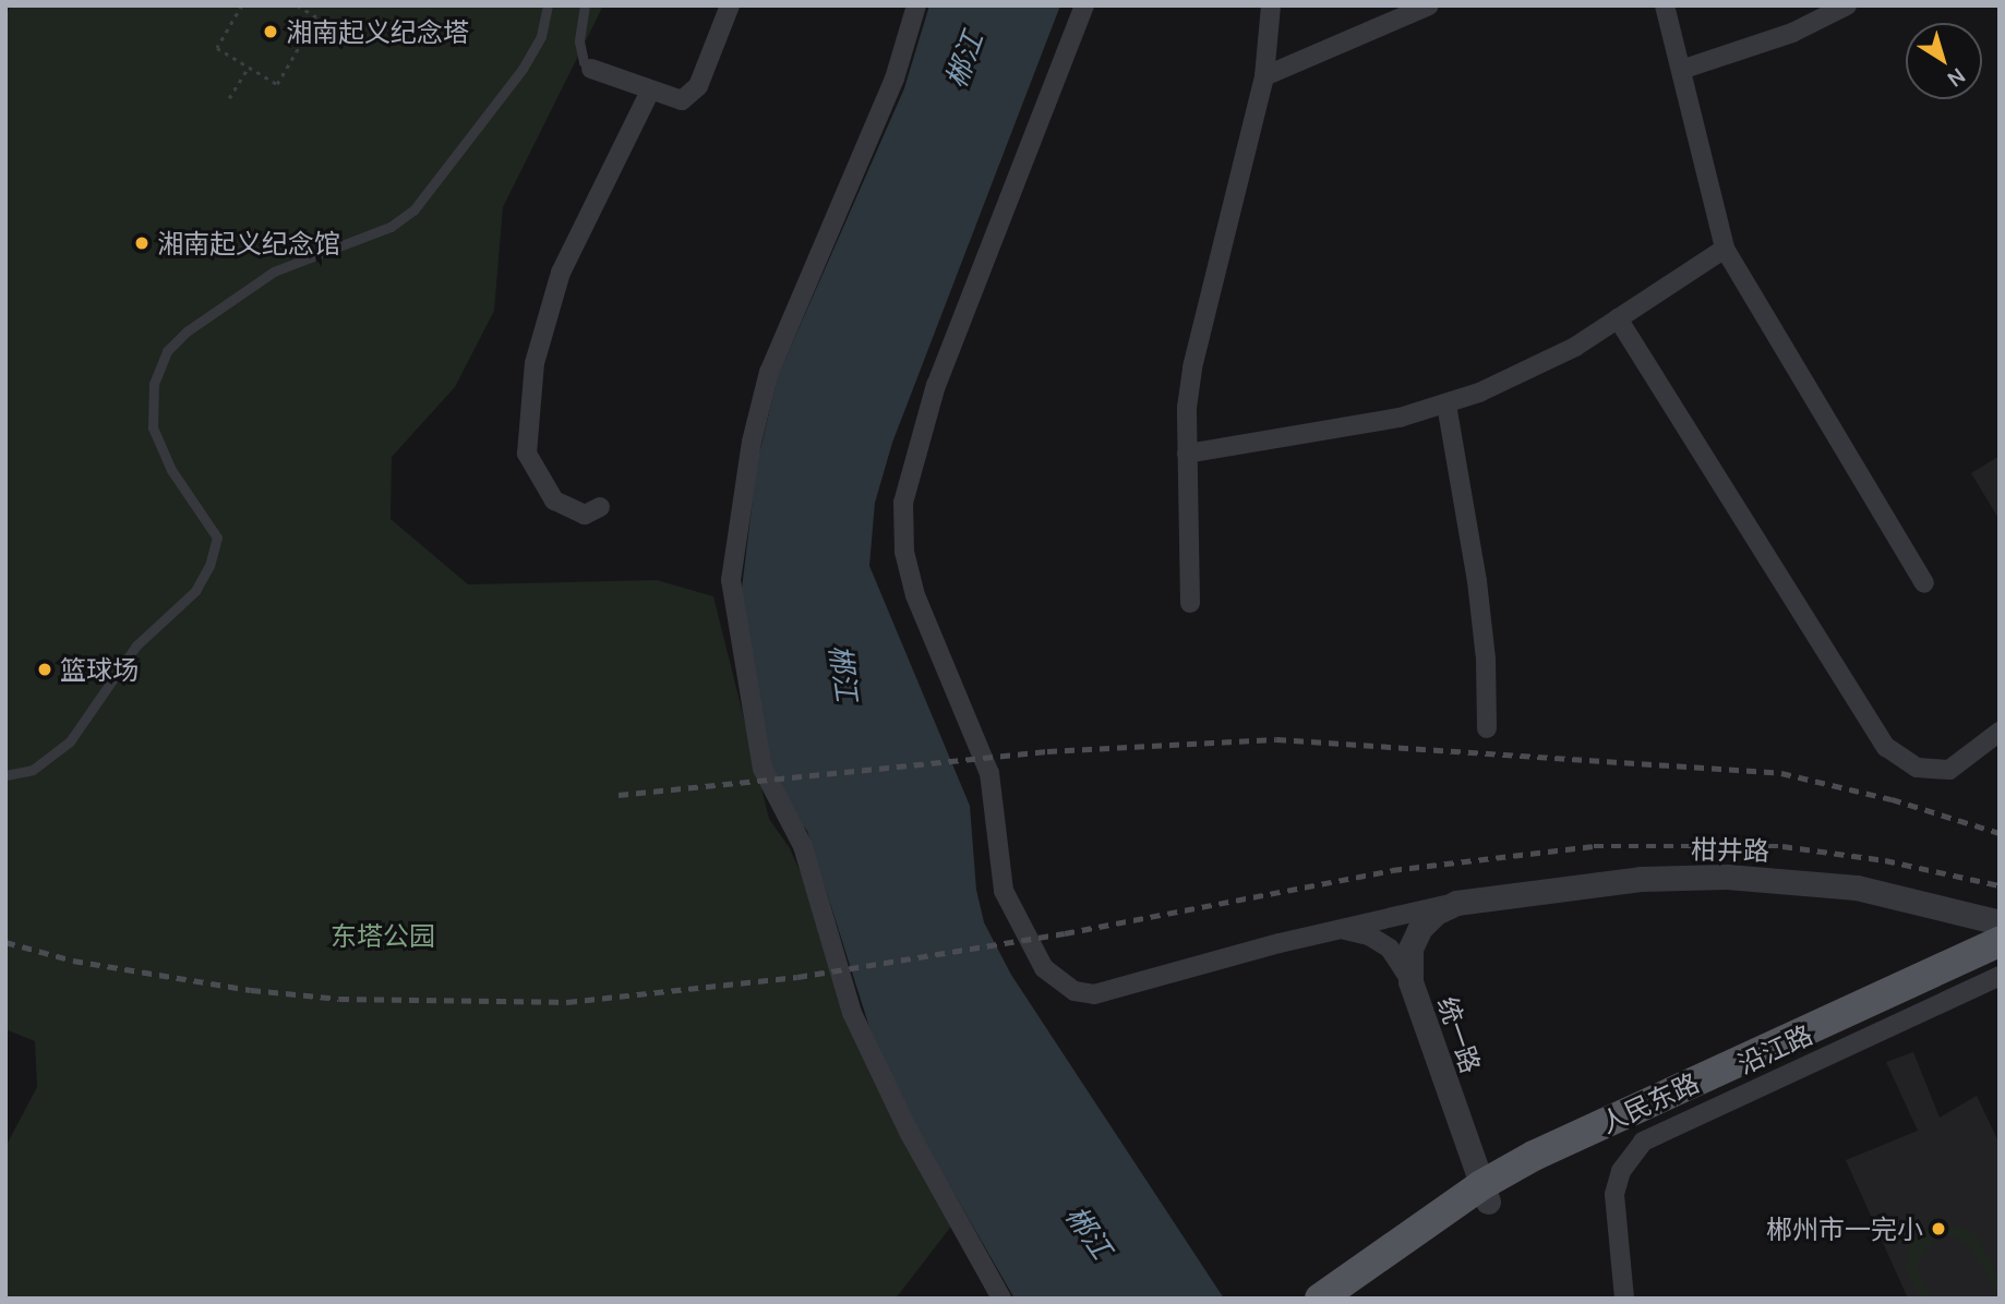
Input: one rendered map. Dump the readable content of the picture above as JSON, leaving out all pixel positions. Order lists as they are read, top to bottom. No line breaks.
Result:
{"streets":{"main road":["人民东路"],"street":["柑井路","统一路","沿江路"]},"crossings":[["柑井路","统一路"],["统一路","人民东路"]],"water":["郴江"],"parks":["东塔公园"],"places":["湘南起义纪念塔","湘南起义纪念馆","篮球场","郴州市一完小"],"north":"bottom right"}
